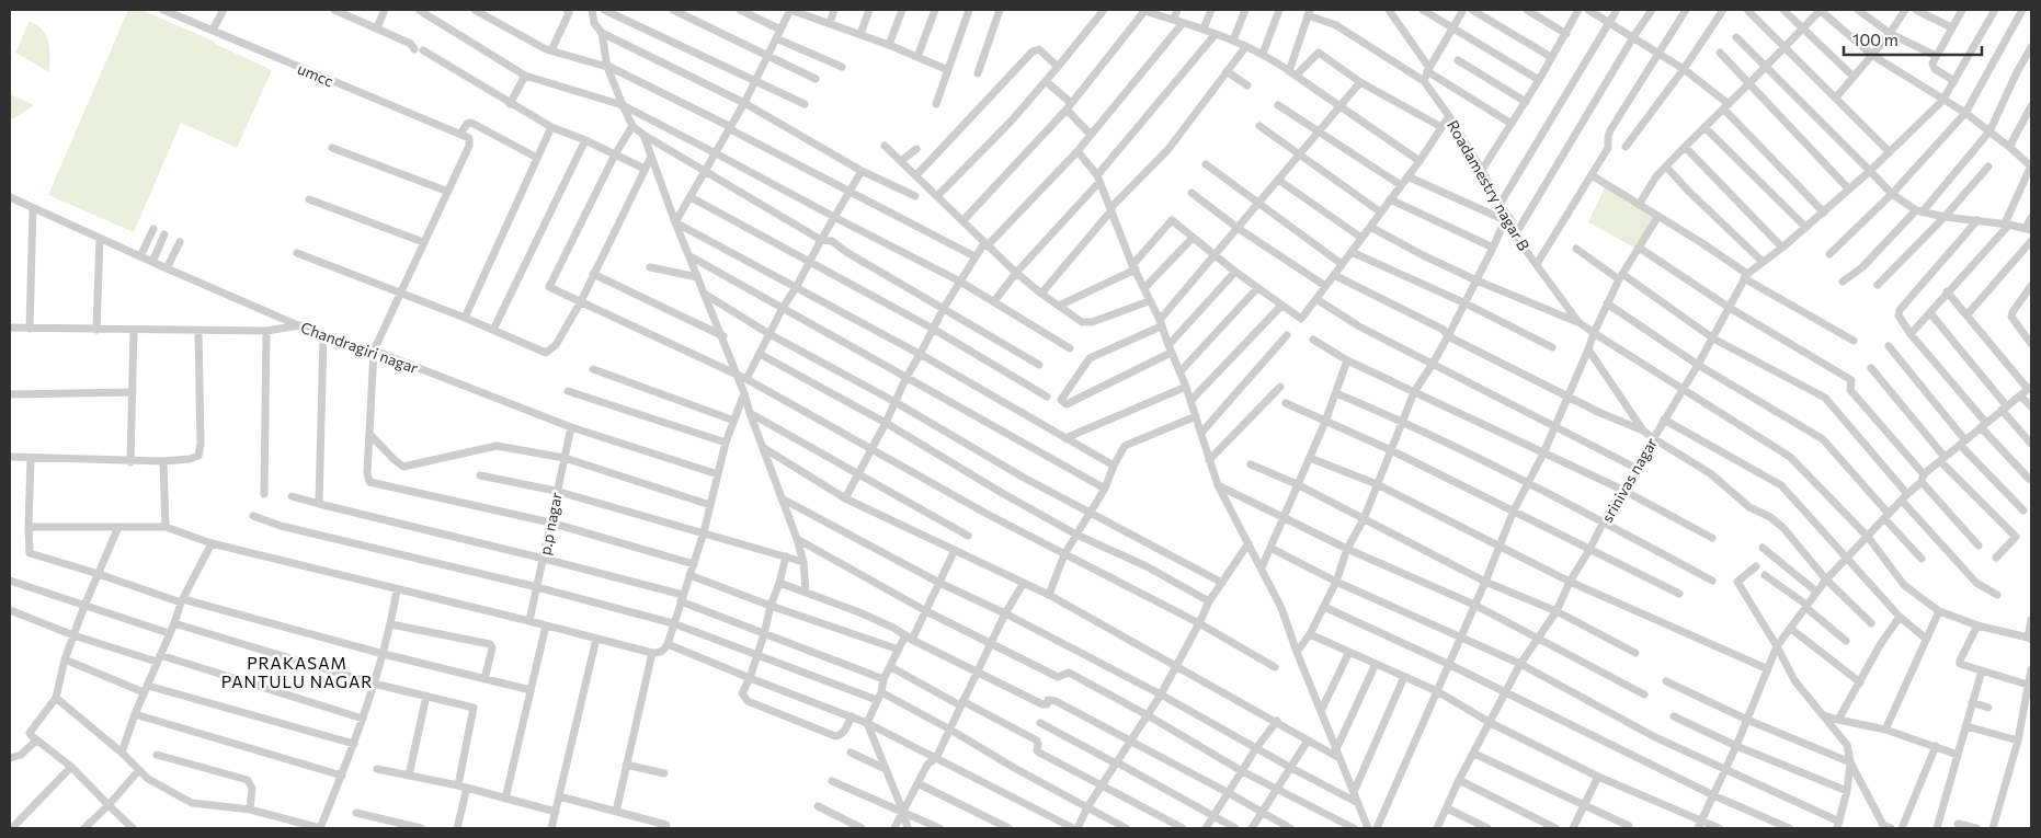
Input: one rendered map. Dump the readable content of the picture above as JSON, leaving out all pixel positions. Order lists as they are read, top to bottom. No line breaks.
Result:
{"streets":{"street":["umcc","Roadamestry nagar B","Chandragiri nagar","srinivas nagar","p.p nagar"]},"crossings":[["Roadamestry nagar B","srinivas nagar"],["Chandragiri nagar","p.p nagar"]],"districts":["PRAKASAM PANTULU NAGAR"],"scale_bar":"100 m"}
